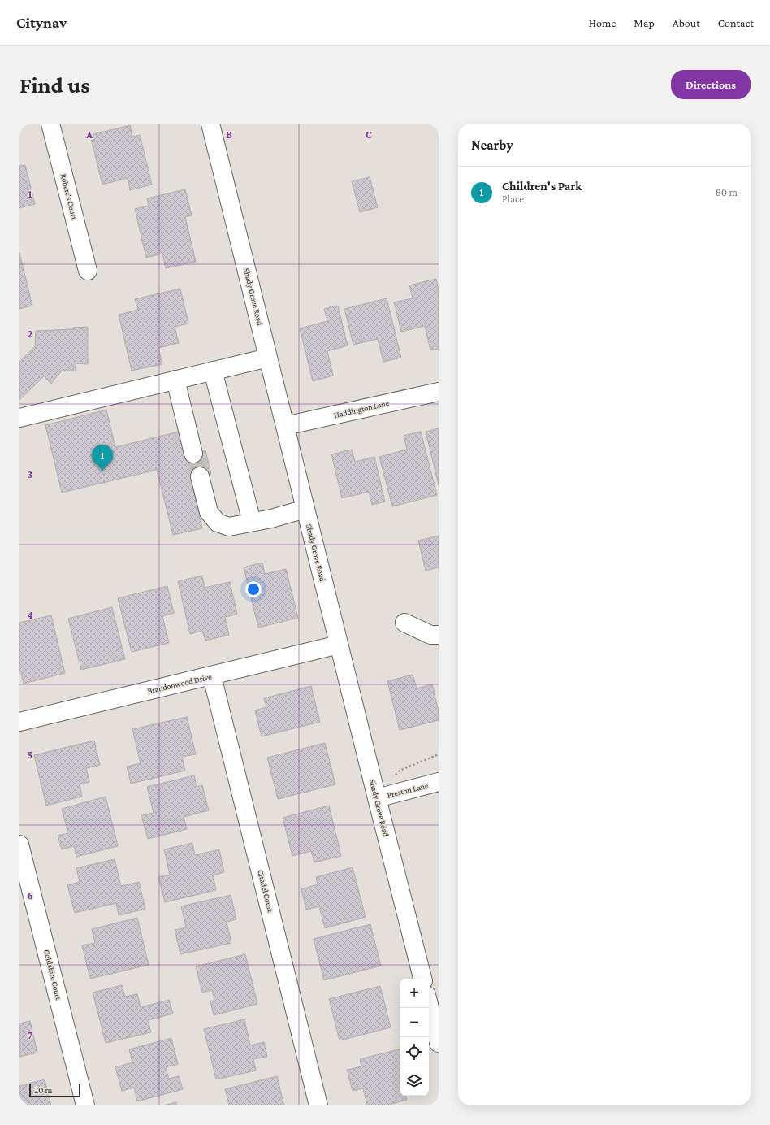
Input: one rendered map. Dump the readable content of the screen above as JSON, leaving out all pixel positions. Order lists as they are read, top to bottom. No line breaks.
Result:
{"streets":{"street":["Robert's Court","Shady Grove Road","Haddington Lane","Brandonwood Drive","Preston Lane","Citadel Court","Coldshire Court"]},"crossings":[["Shady Grove Road","Haddington Lane"],["Shady Grove Road","Brandonwood Drive"],["Shady Grove Road","Preston Lane"],["Brandonwood Drive","Citadel Court"]],"scale_bar":"20 m","page":{"header":"Citynav","nav":["Home","Map","About","Contact"],"buttons":"Directions","title":"Find us","heading":"Nearby","list":[{"mark":"1","name":"Children's Park","note":"Place","value":"80 m"}],"pins":"1","map_buttons":["+","−"],"scale":"20 m"},"grid":{"columns":["A","B","C"],"rows":["1","2","3","4","5","6","7"]}}
